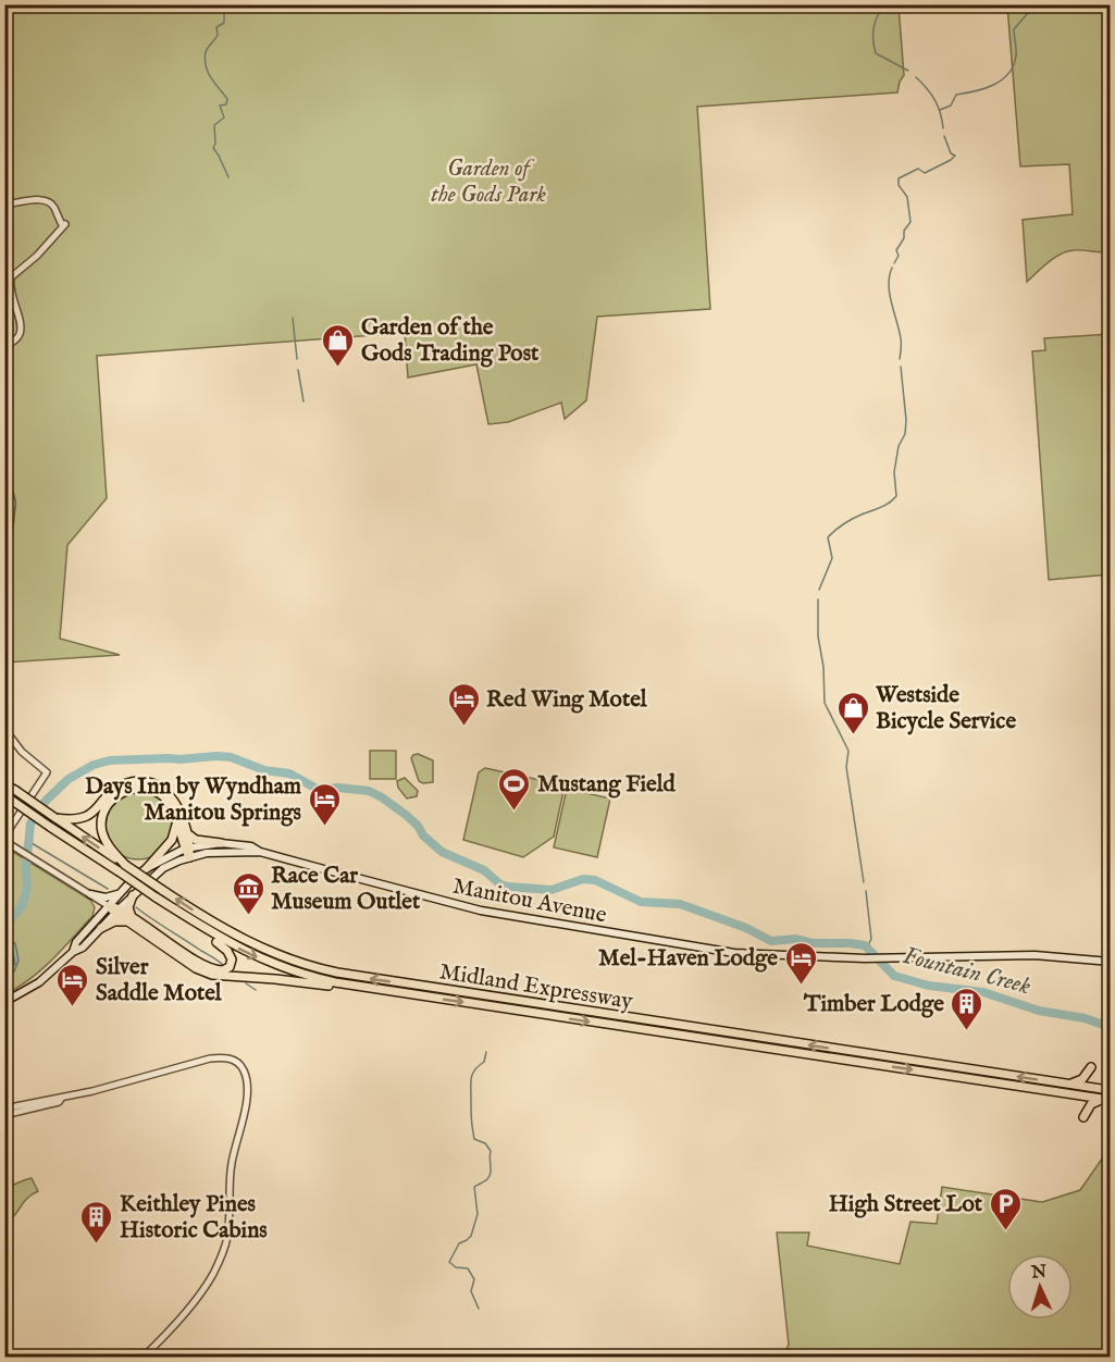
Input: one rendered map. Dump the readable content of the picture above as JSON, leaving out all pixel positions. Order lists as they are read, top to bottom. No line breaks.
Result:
{"streets":{"highway":["Midland Expressway"],"main road":["Manitou Avenue"]},"water":["Fountain Creek"],"parks":["Garden of the Gods Park"],"places":{"shop":["Garden of the Gods Trading Post","Westside Bicycle Service"],"hotel":["Red Wing Motel","Days Inn by Wyndham Manitou Springs","Mel-Haven Lodge","Silver Saddle Motel"],"sports":["Mustang Field"],"museum":["Race Car Museum Outlet"],"building":["Timber Lodge","Keithley Pines Historic Cabins"],"parking":["High Street Lot"]},"north":"top"}
